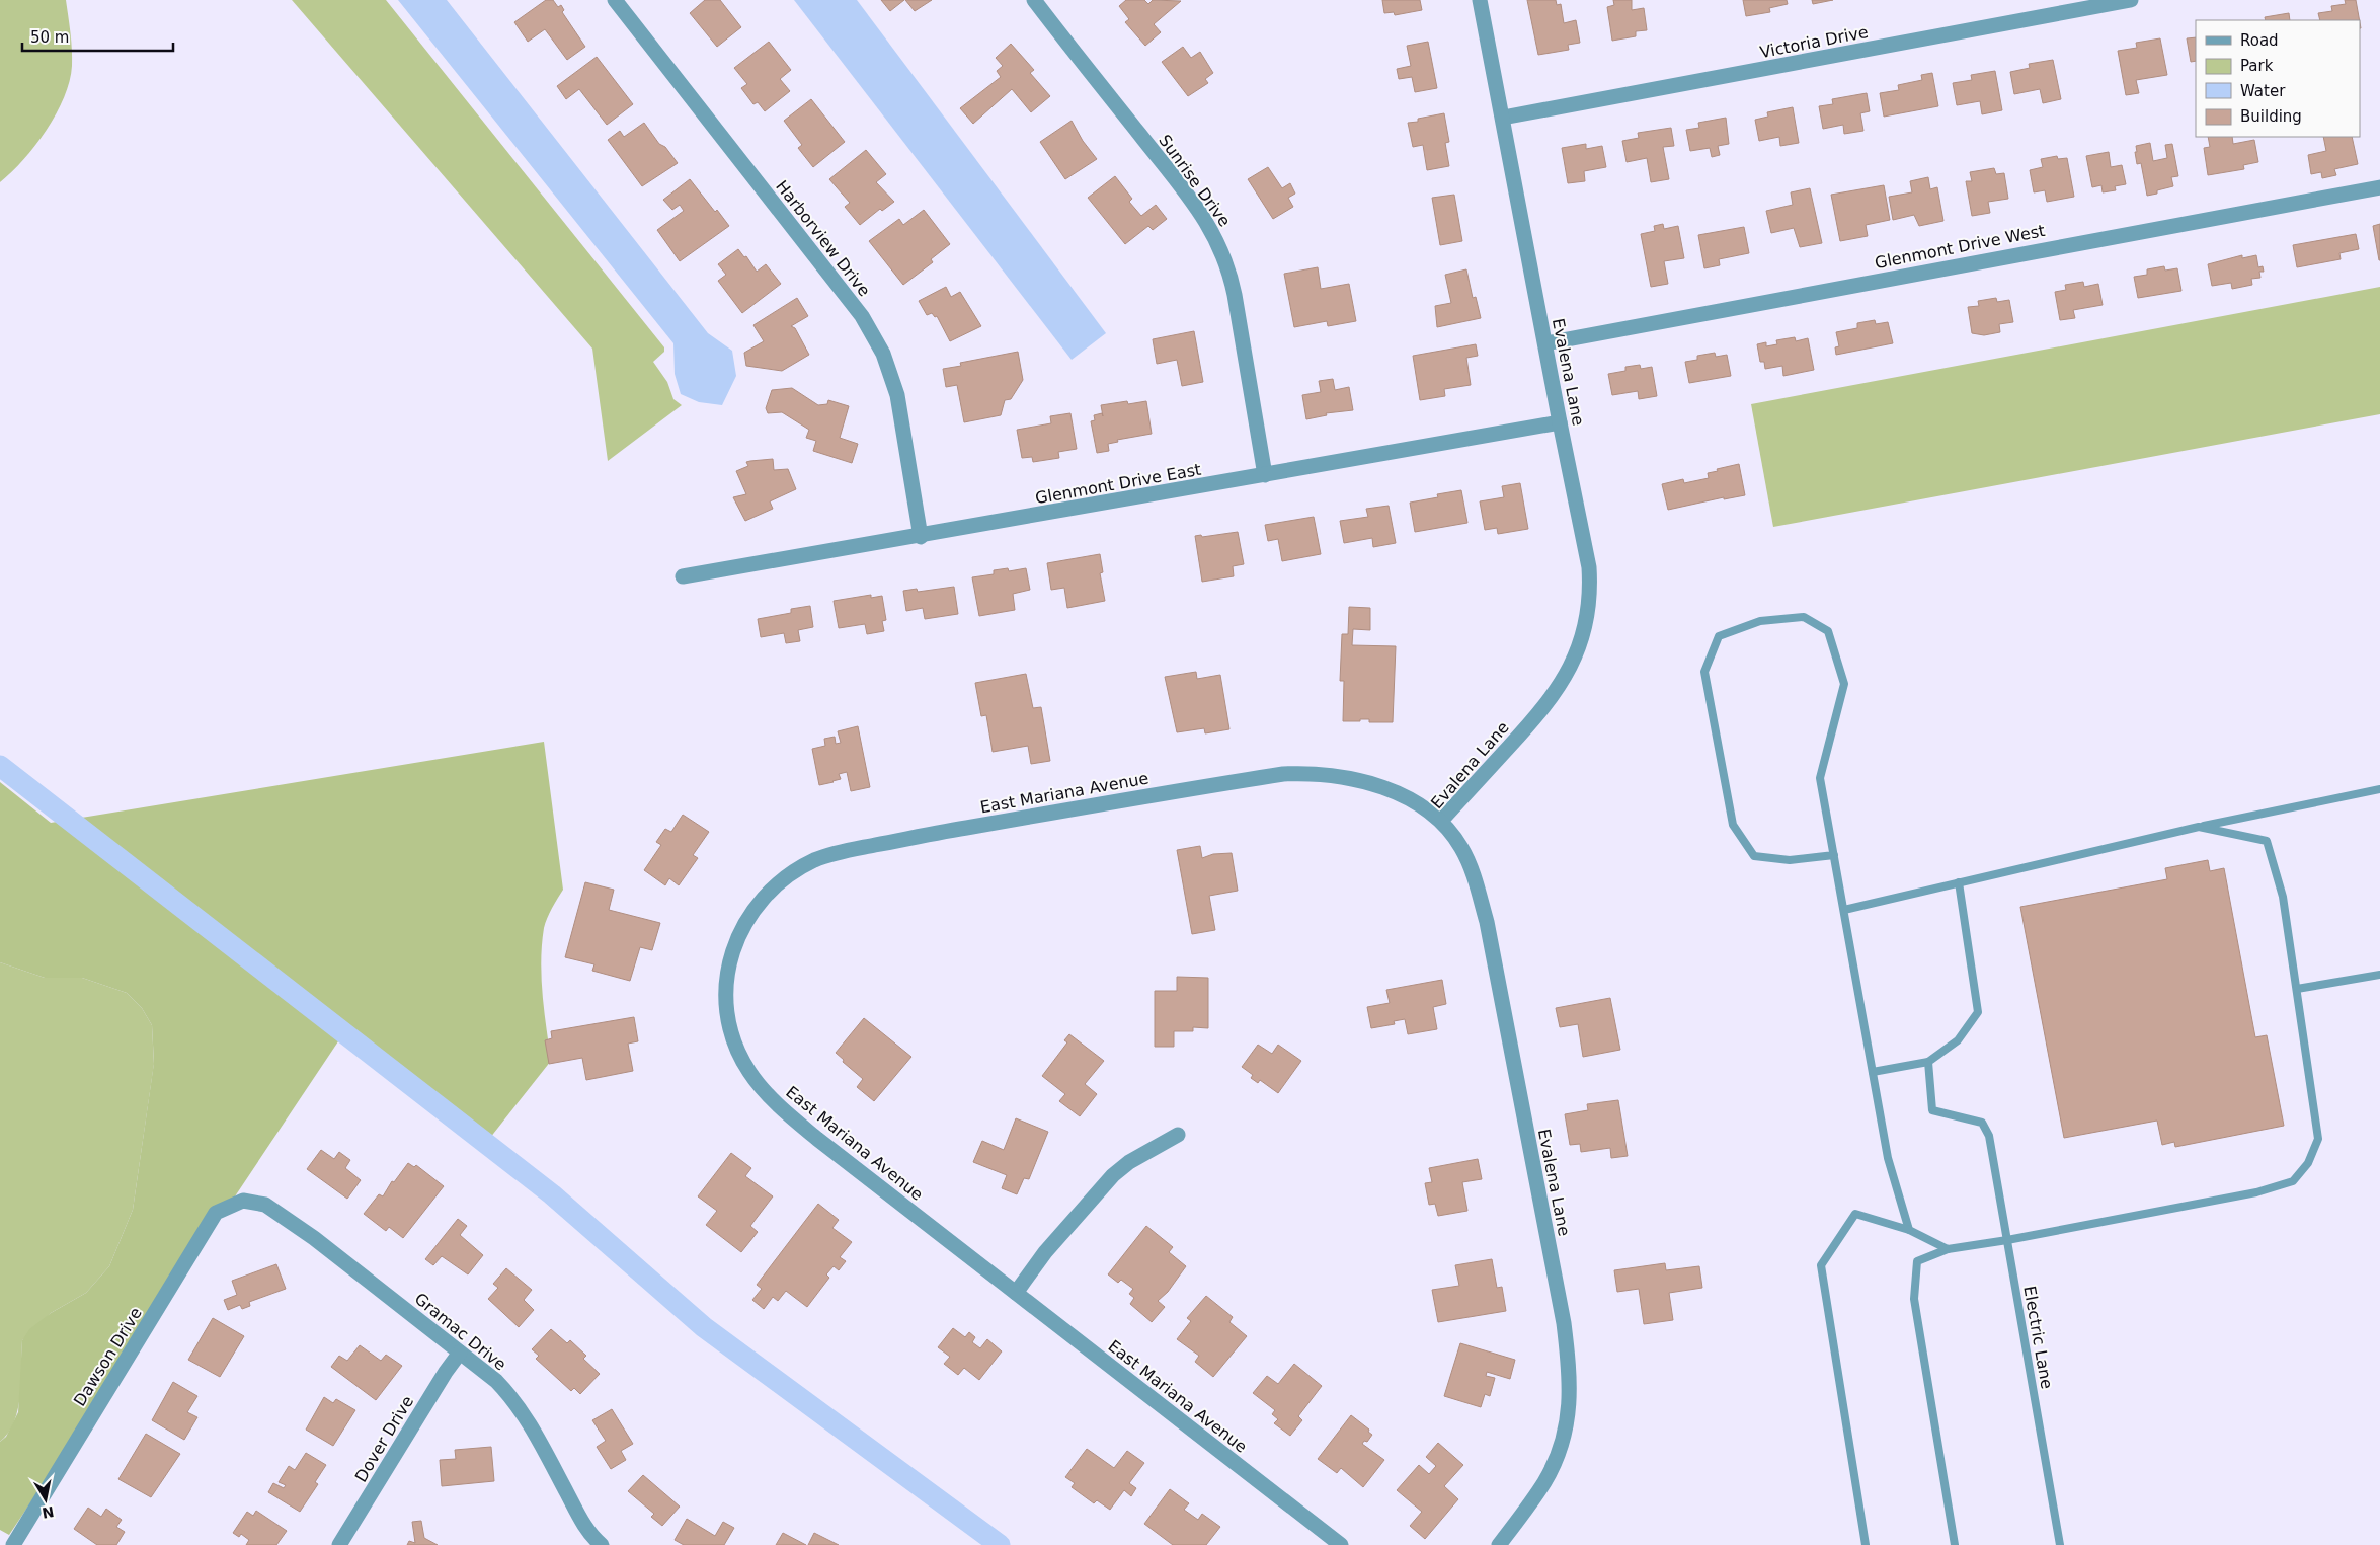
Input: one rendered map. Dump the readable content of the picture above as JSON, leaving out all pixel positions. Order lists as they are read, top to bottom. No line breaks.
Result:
{"streets":{"street":["Victoria Drive","Sunrise Drive","Harborview Drive","Glenmont Drive West","Evalena Lane","Glenmont Drive East","East Mariana Avenue","Gramac Drive","Dawson Drive","Dover Drive"],"lane":["Electric Lane"]},"crossings":[["Victoria Drive","Evalena Lane"],["Sunrise Drive","Glenmont Drive East"],["Harborview Drive","Glenmont Drive East"],["Glenmont Drive West","Evalena Lane"],["Evalena Lane","Glenmont Drive East"],["Evalena Lane","East Mariana Avenue"],["Gramac Drive","Dawson Drive"],["Gramac Drive","Dover Drive"]],"legend":["Road","Park","Water","Building"],"scale_bar":"50 m","north":"bottom"}
